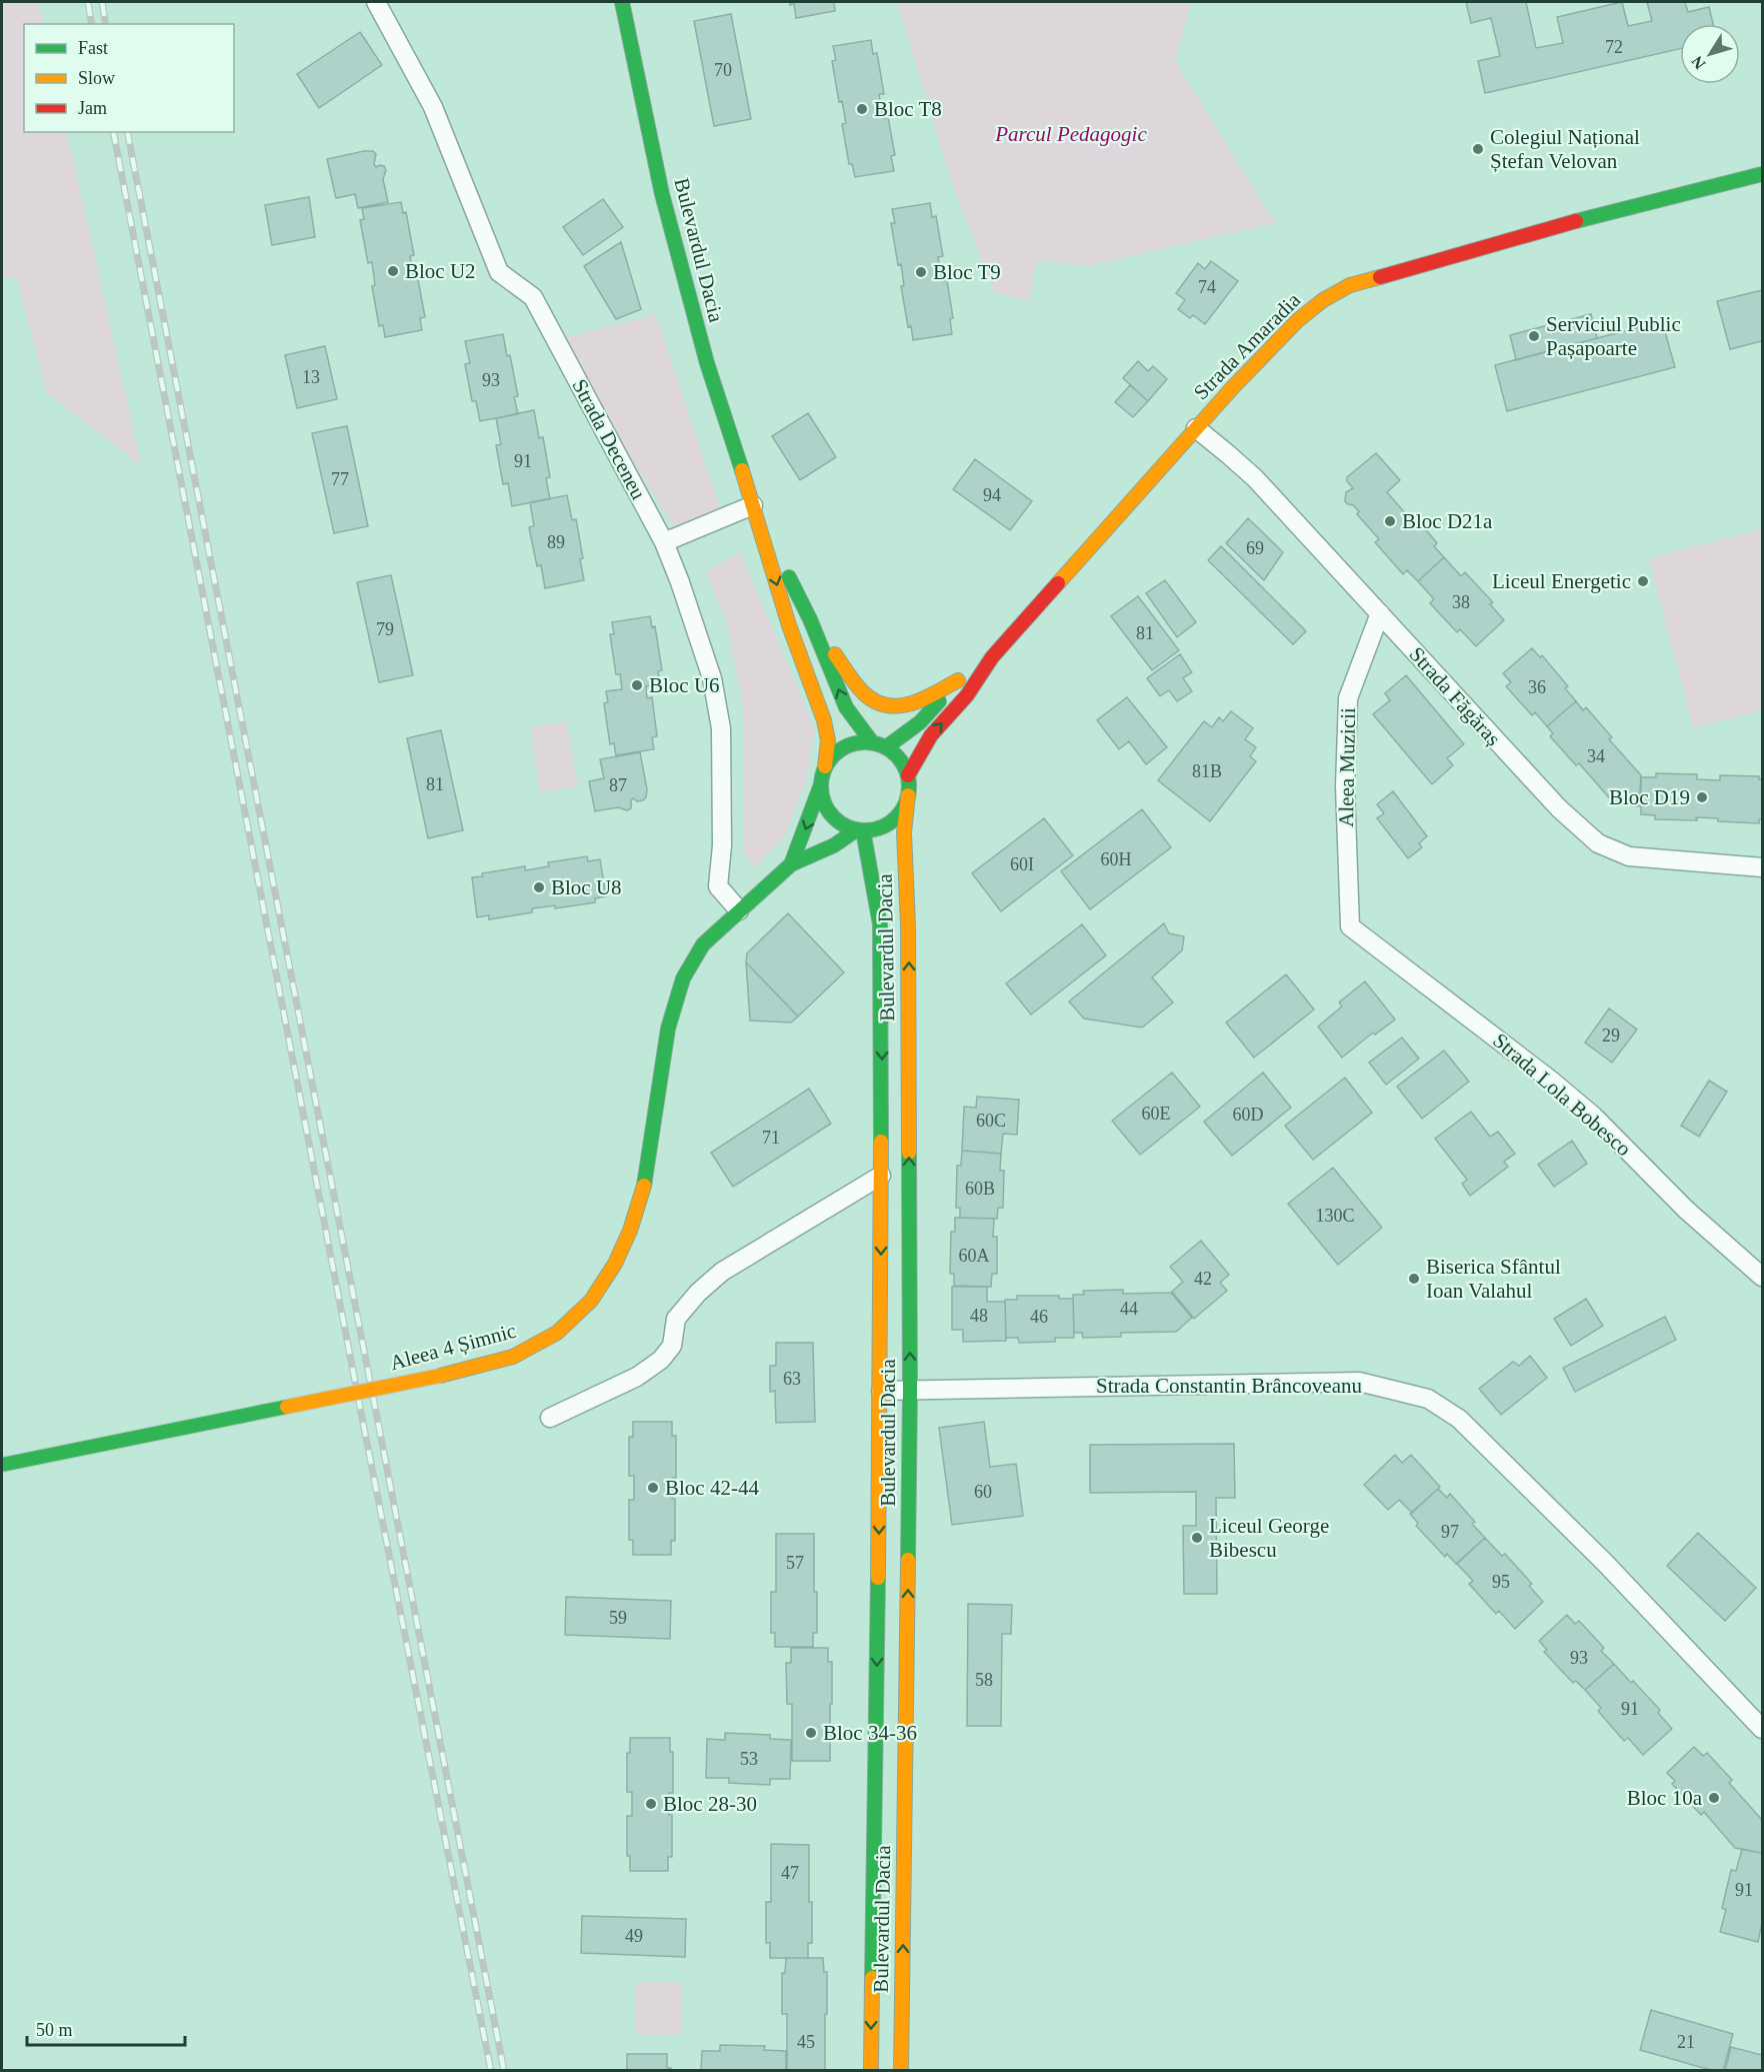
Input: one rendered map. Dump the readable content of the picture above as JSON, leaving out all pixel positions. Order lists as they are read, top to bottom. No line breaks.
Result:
{"streets":{"main road":["Bulevardul Dacia","Strada Amaradia","Aleea 4 Șimnic"],"street":["Strada Deceneu","Strada Făgăraș","Aleea Muzicii","Strada Lola Bobesco","Strada Constantin Brâncoveanu"]},"crossings":[["Bulevardul Dacia","Strada Amaradia"],["Bulevardul Dacia","Aleea 4 Șimnic"],["Bulevardul Dacia","Strada Constantin Brâncoveanu"],["Strada Amaradia","Strada Făgăraș"],["Strada Amaradia","Aleea 4 Șimnic"],["Strada Deceneu","Aleea 4 Șimnic"],["Strada Făgăraș","Aleea Muzicii"],["Aleea Muzicii","Strada Lola Bobesco"]],"parks":["Parcul Pedagogic"],"places":["Bloc T8","Colegiul Național Ștefan Velovan","Bloc U2","Bloc T9","Serviciul Public Pașapoarte","Bloc D21a","Liceul Energetic","Bloc U6","Bloc D19","Bloc U8","Biserica Sfântul Ioan Valahul","Bloc 42-44","Liceul George Bibescu","Bloc 34-36","Bloc 10a","Bloc 28-30"],"house_numbers":["72","70","74","13","93","91","77","94","89","69","38","79","81","36","34","81B","81","87","60H","60I","29","60E","60D","60C","71","60B","130C","60A","42","44","48","46","63","60","97","57","95","59","93","58","91","53","47","91","49","45","21"],"legend":["Fast","Slow","Jam"],"scale_bar":"50 m","north":"bottom left"}
